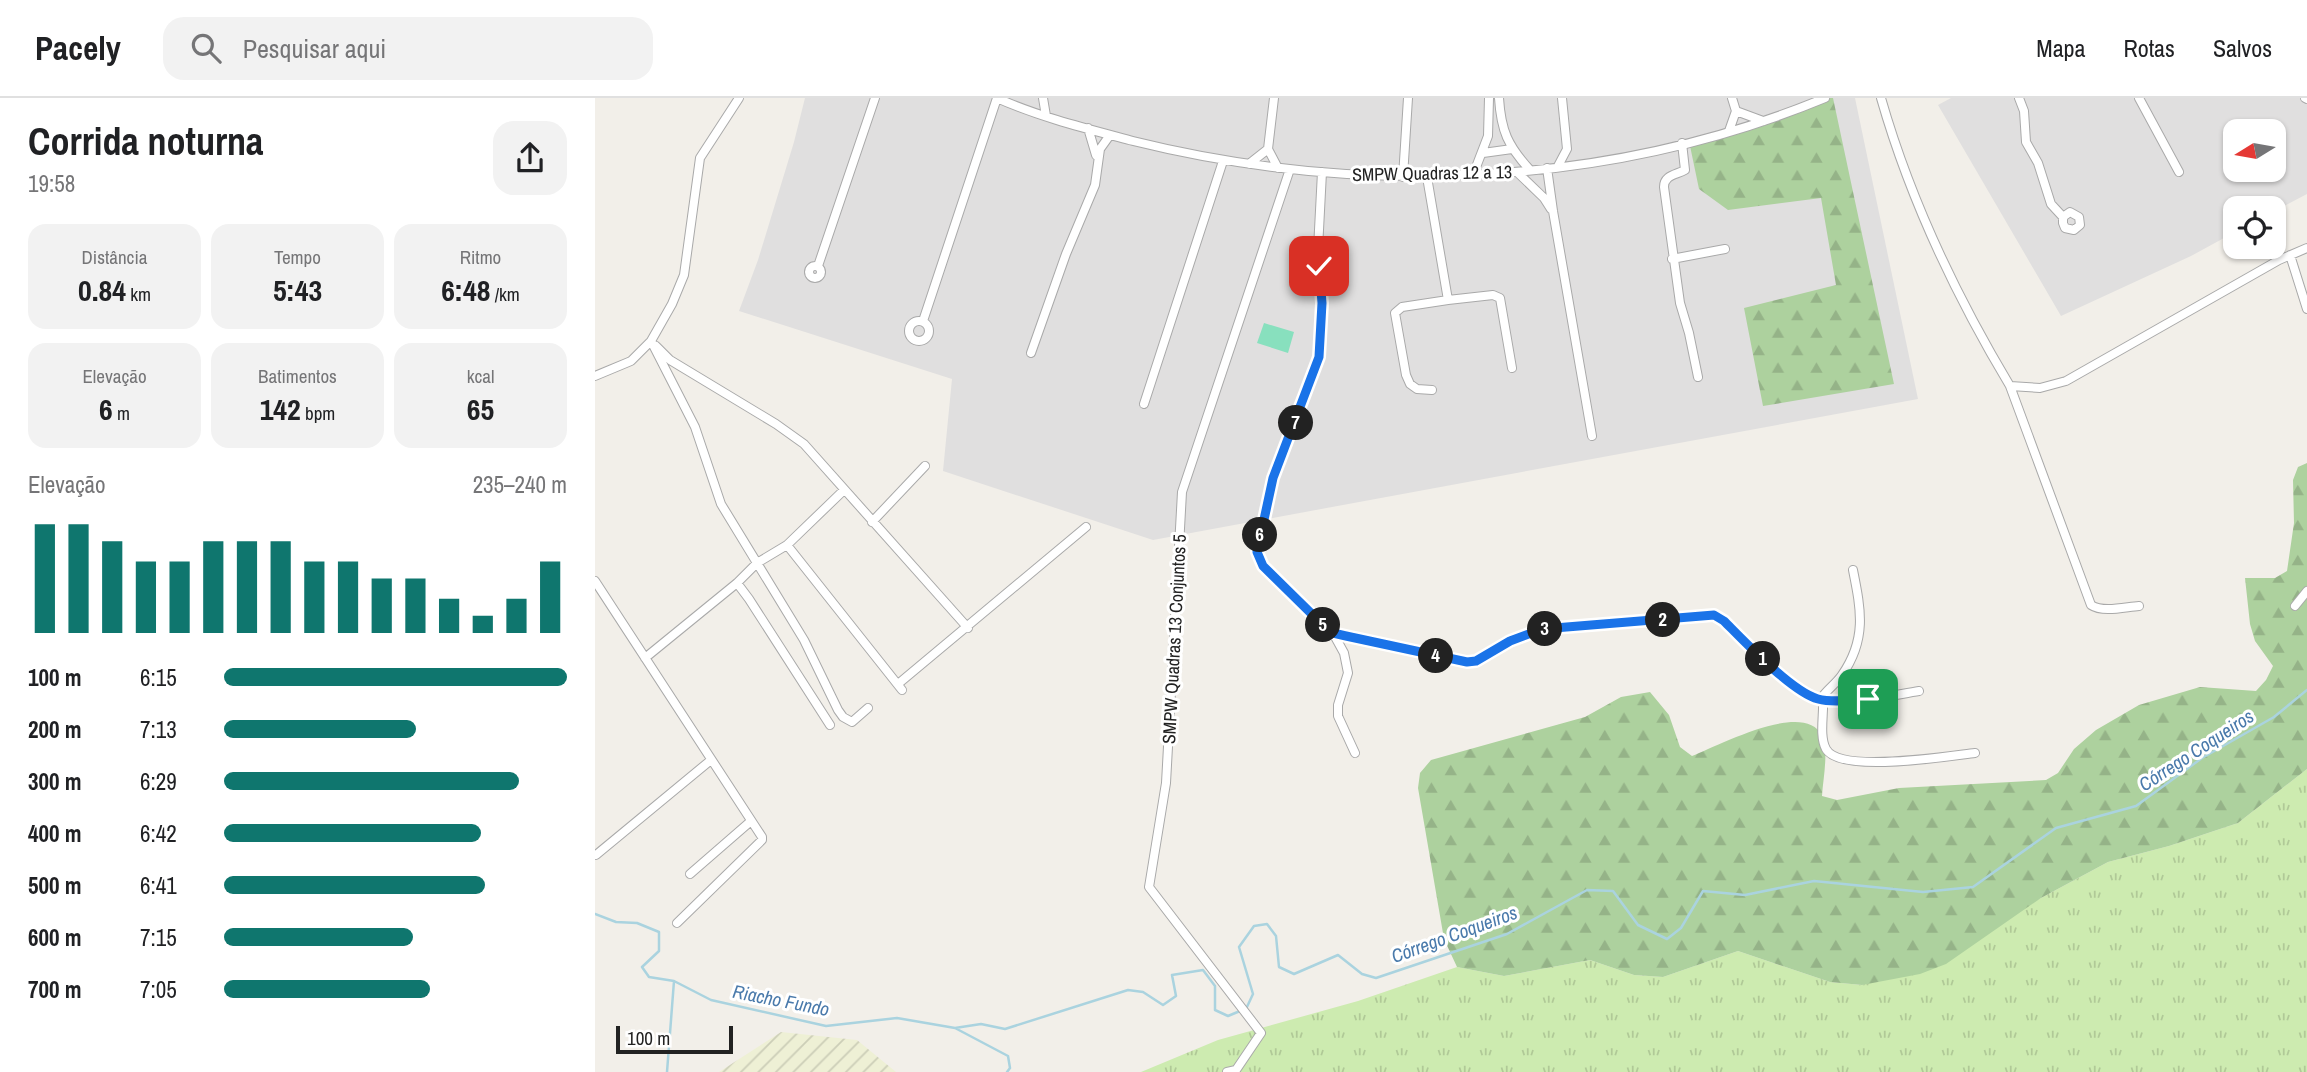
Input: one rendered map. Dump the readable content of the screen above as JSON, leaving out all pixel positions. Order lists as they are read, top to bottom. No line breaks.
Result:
{"streets":{"street":["SMPW Quadras 12 a 13","SMPW Quadras 13 Conjuntos 5"]},"crossings":[["SMPW Quadras 12 a 13","SMPW Quadras 13 Conjuntos 5"]],"water":["Córrego Coqueiros","Riacho Fundo"],"scale_bar":"100 m","north":"left","page":{"header":"Pacely","search":"Pesquisar aqui","nav":["Mapa","Rotas","Salvos"],"heading":["Corrida noturna","19:58"],"stats":[["Distância","0.84 km"],["Tempo","5:43"],["Ritmo","6:48 /km"],["Elevação","6 m"],["Batimentos","142 bpm"],["kcal","65"]],"pins":["7","6","2","5","3","4","1"],"chart":["Elevação","235–240 m"],"list":[{"name":"100 m","note":"6:15"},{"name":"200 m","note":"7:13"},{"name":"300 m","note":"6:29"},{"name":"400 m","note":"6:42"},{"name":"500 m","note":"6:41"},{"name":"600 m","note":"7:15"},{"name":"700 m","note":"7:05"}],"scale":"100 m"}}
